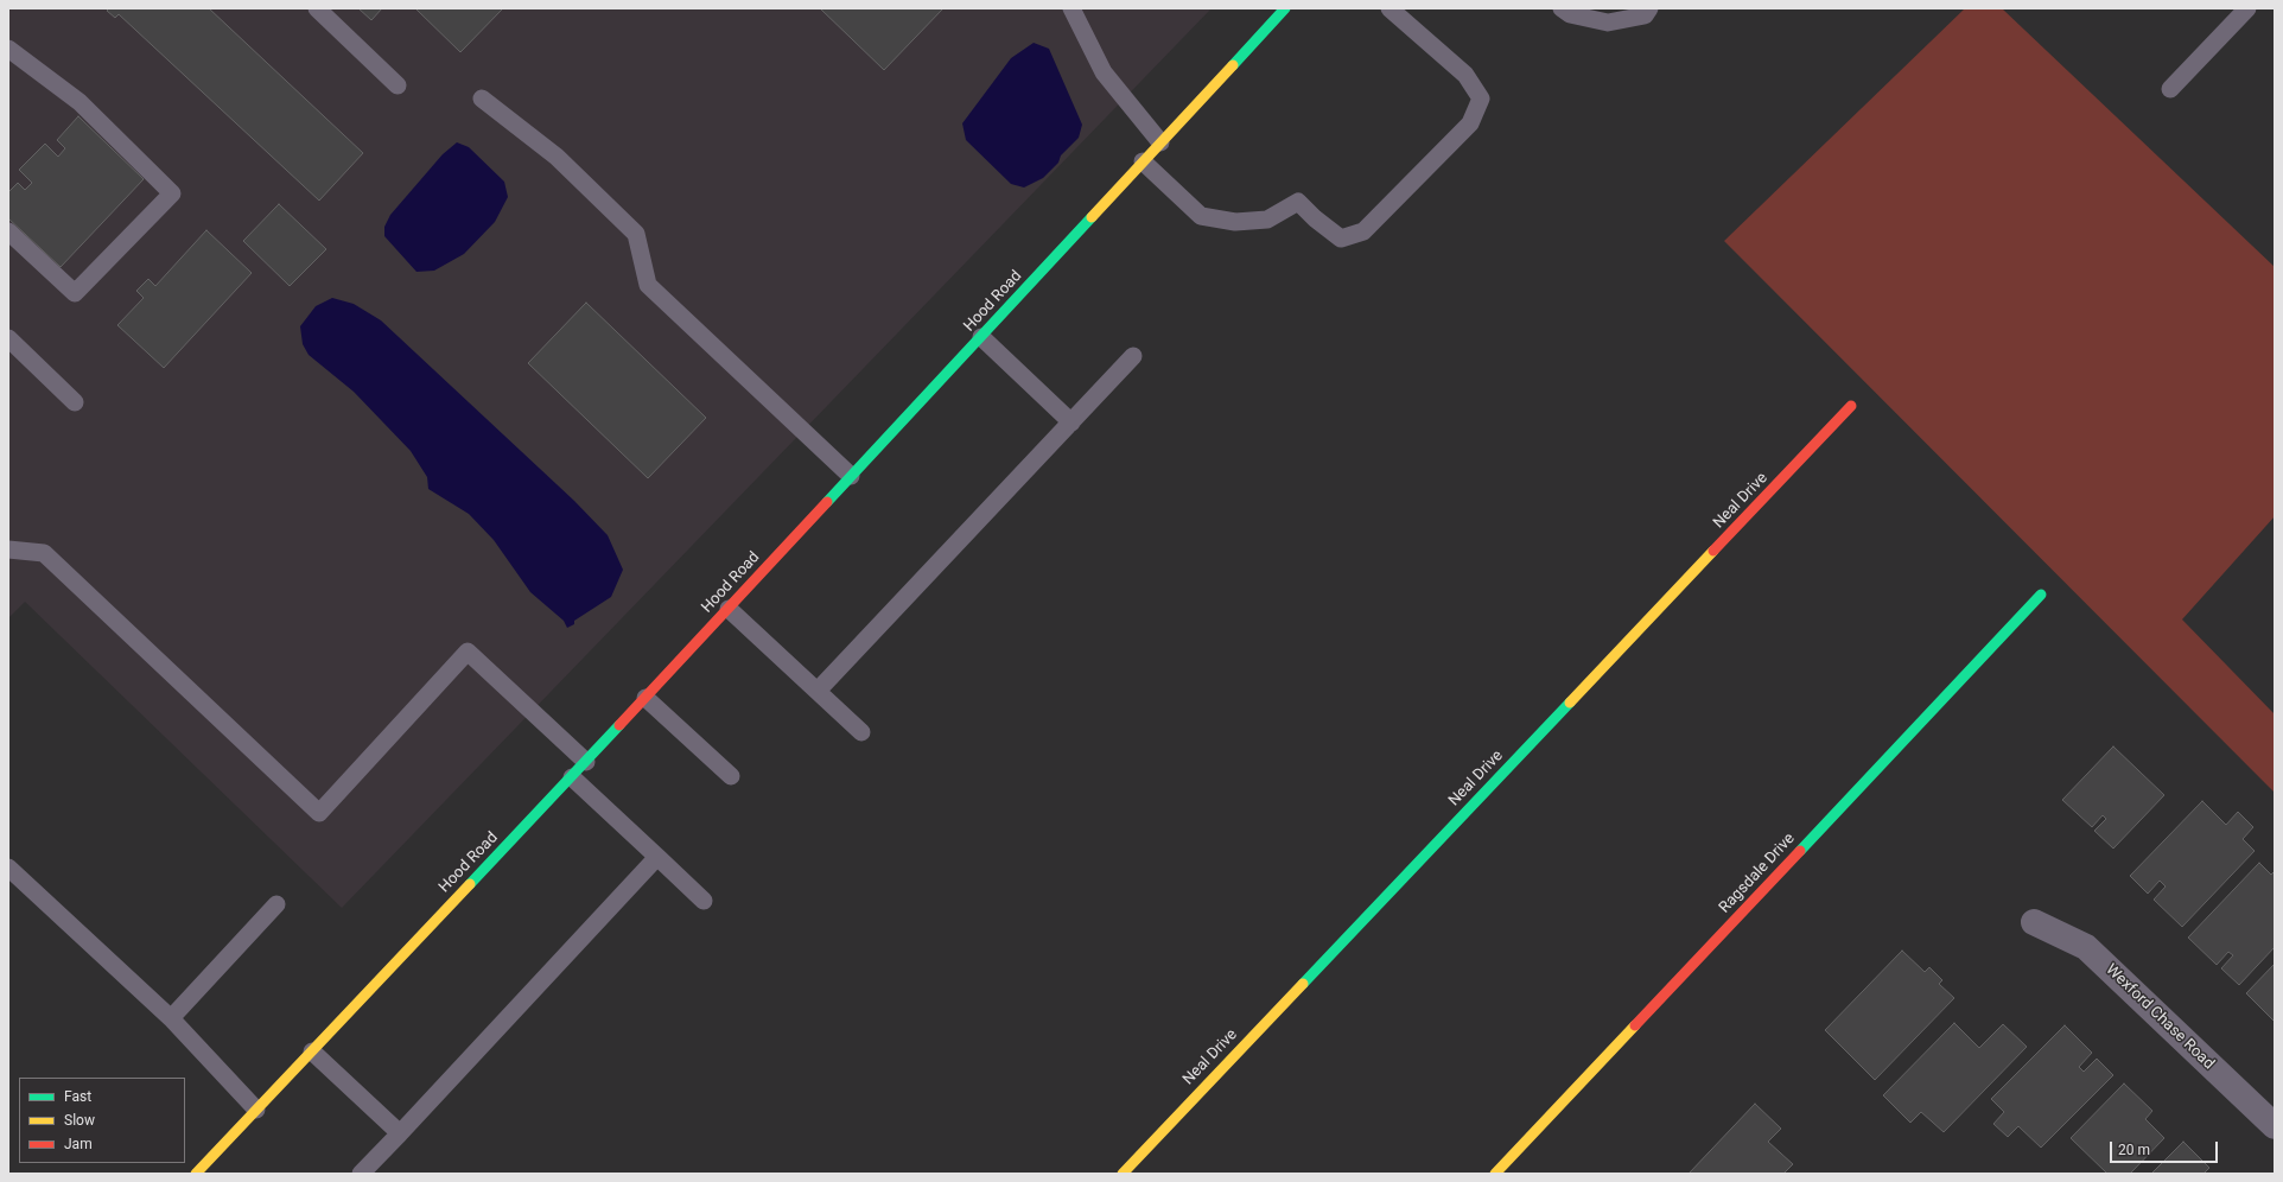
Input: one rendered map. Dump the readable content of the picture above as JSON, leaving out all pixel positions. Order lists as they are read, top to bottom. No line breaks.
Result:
{"streets":{"street":["Hood Road","Neal Drive","Ragsdale Drive","Wexford Chase Road"]},"legend":["Fast","Slow","Jam"],"scale_bar":"20 m"}
